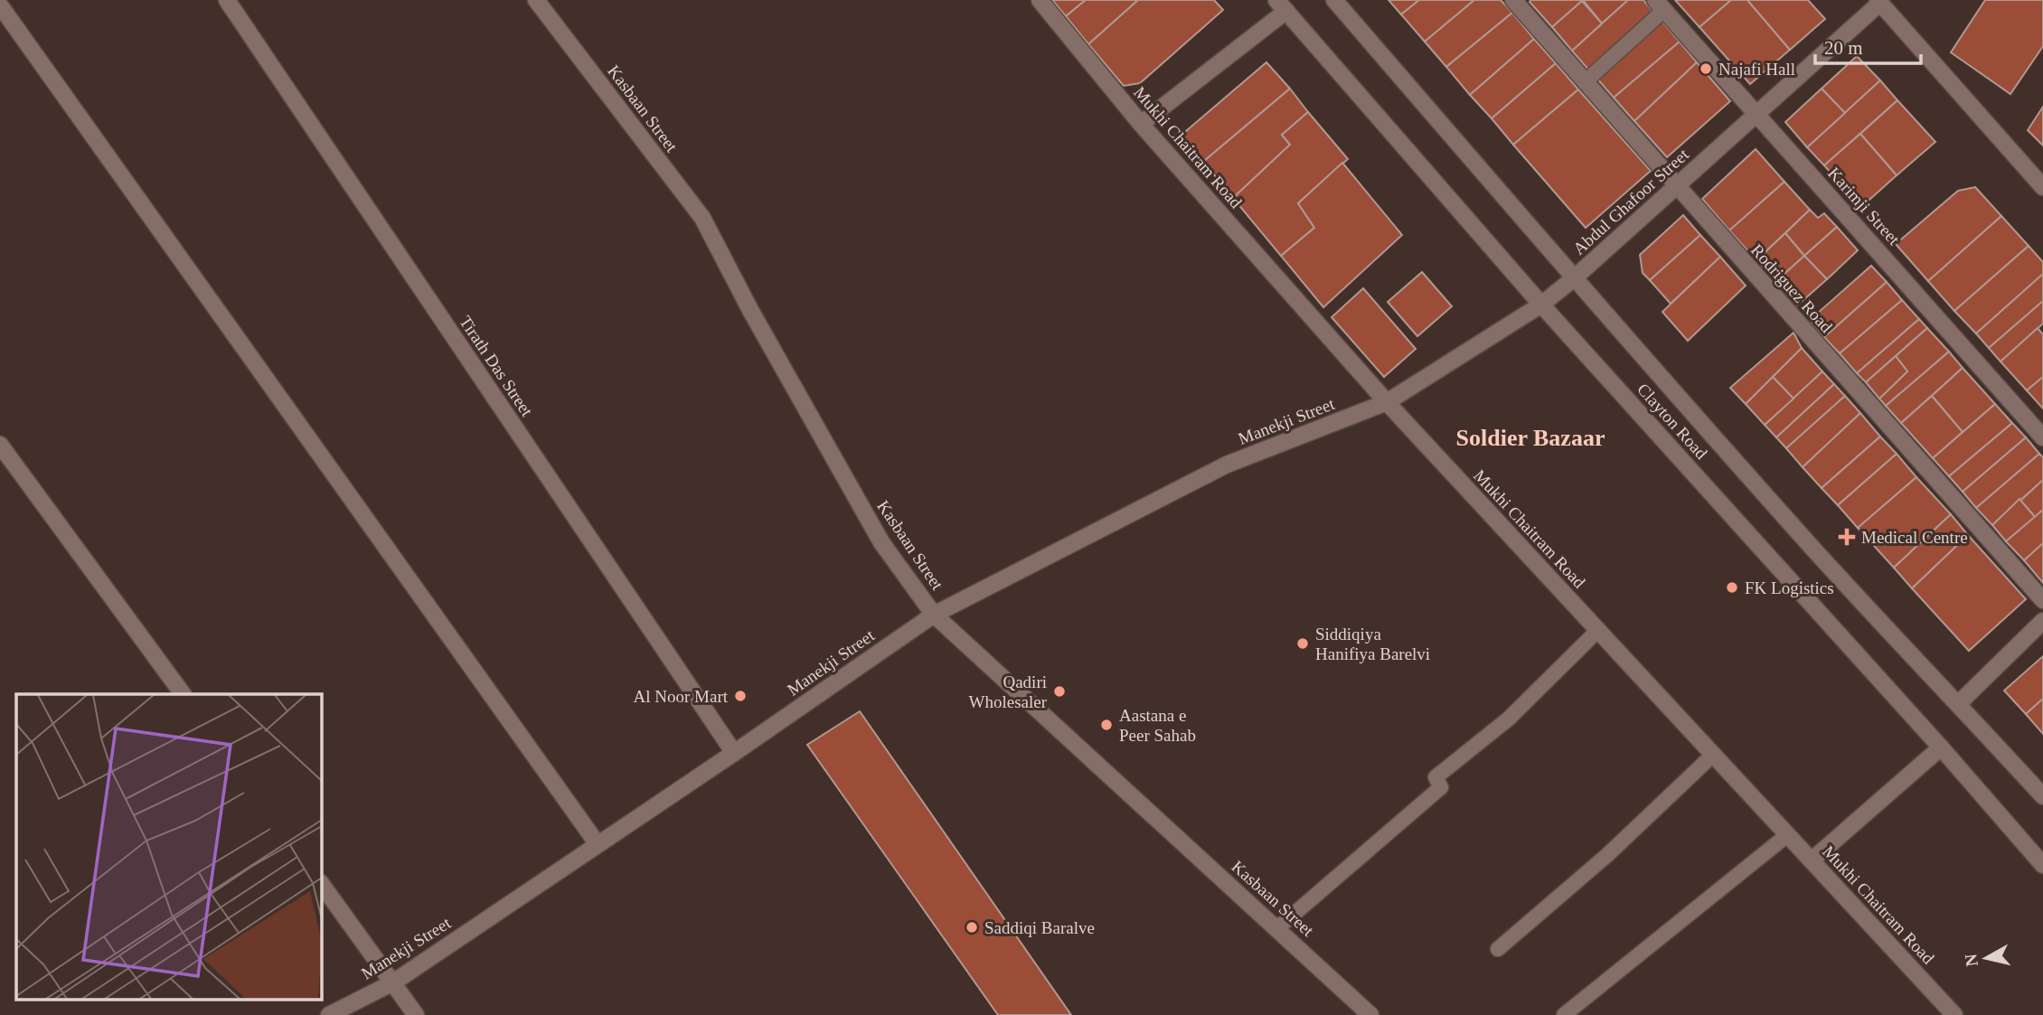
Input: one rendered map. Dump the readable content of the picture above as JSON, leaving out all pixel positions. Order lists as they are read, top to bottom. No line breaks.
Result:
{"streets":{"street":["Kasbaan Street","Mukhi Chaitram Road","Abdul Ghafoor Street","Karimji Street","Rodriguez Road","Tirath Das Street","Manekji Street","Clayton Road"]},"crossings":[["Kasbaan Street","Manekji Street"],["Mukhi Chaitram Road","Abdul Ghafoor Street"],["Mukhi Chaitram Road","Manekji Street"],["Abdul Ghafoor Street","Karimji Street"],["Abdul Ghafoor Street","Rodriguez Road"],["Abdul Ghafoor Street","Manekji Street"],["Abdul Ghafoor Street","Clayton Road"],["Tirath Das Street","Manekji Street"]],"districts":["Soldier Bazaar"],"places":{"other":["Najafi Hall","FK Logistics","Siddiqiya Hanifiya Barelvi","Qadiri Wholesaler","Al Noor Mart","Aastana e Peer Sahab","Saddiqi Baralve"],"health":["Medical Centre"]},"scale_bar":"20 m","north":"left"}
